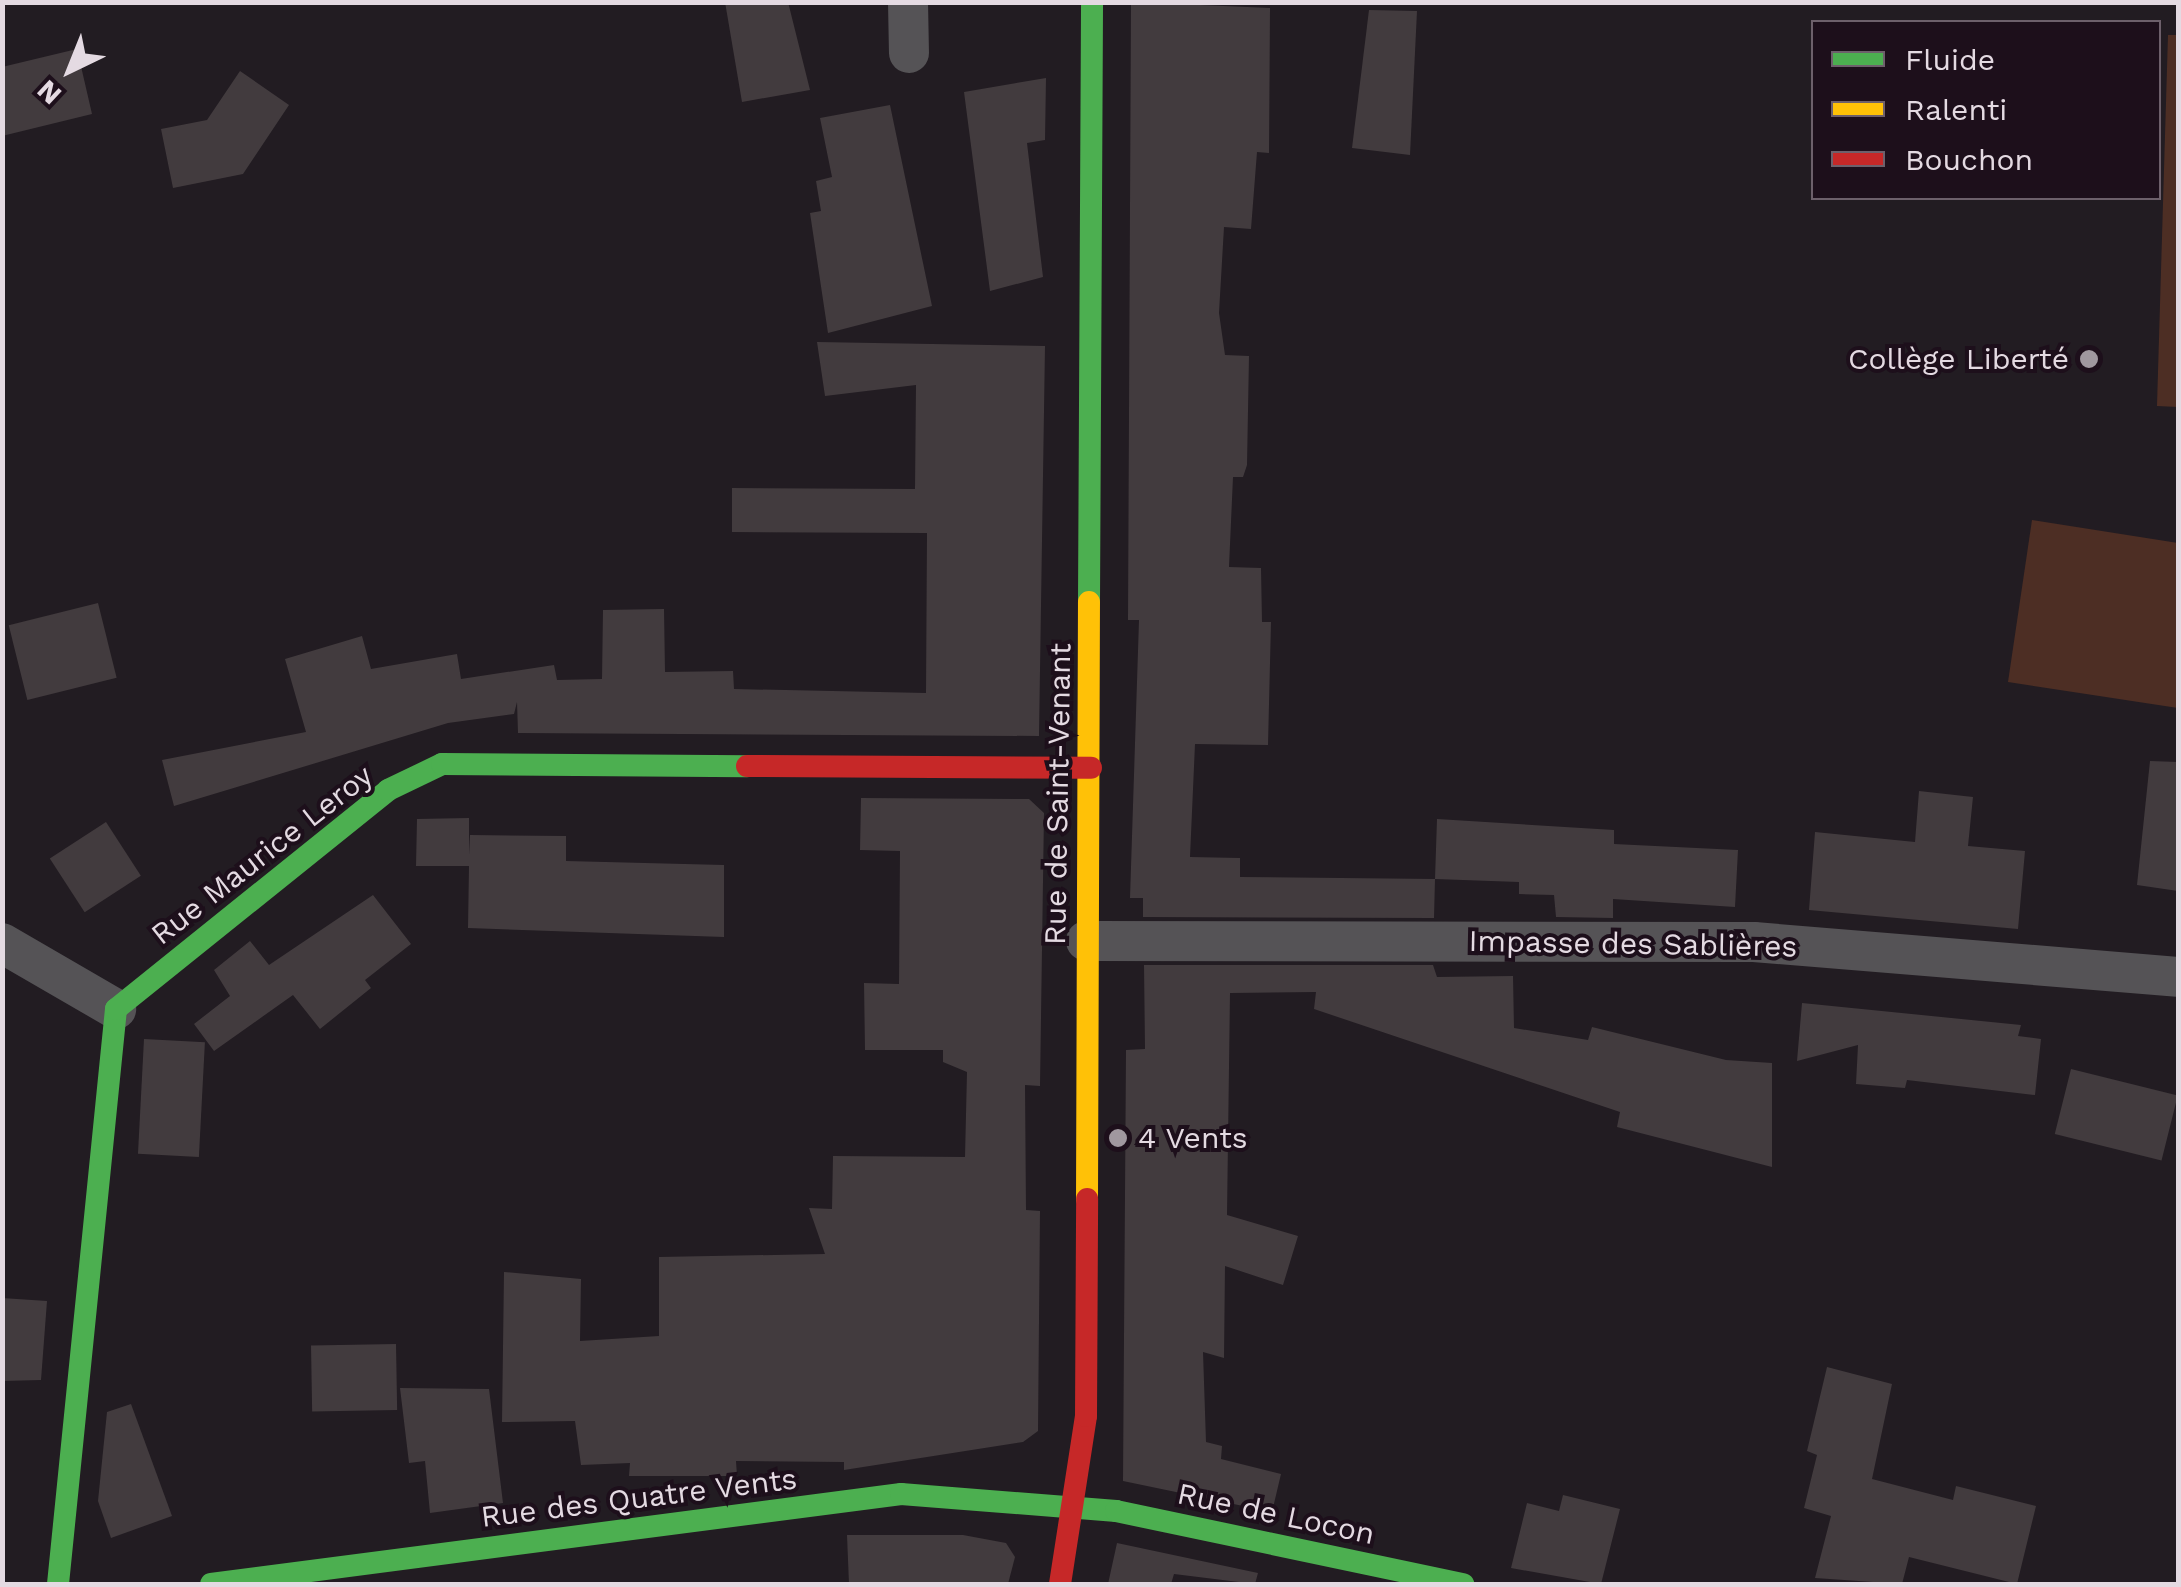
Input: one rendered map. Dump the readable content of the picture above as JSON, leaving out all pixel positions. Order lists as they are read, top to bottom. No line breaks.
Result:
{"streets":{"street":["Rue de Saint-Venant","Rue Maurice Leroy","Impasse des Sablières","Rue des Quatre Vents","Rue de Locon"]},"crossings":[["Rue de Saint-Venant","Rue Maurice Leroy"],["Rue de Saint-Venant","Impasse des Sablières"],["Rue de Saint-Venant","Rue des Quatre Vents"],["Rue de Saint-Venant","Rue de Locon"],["Rue des Quatre Vents","Rue de Locon"]],"places":["Collège Liberté","4 Vents"],"legend":["Fluide","Ralenti","Bouchon"],"north":"bottom left"}
